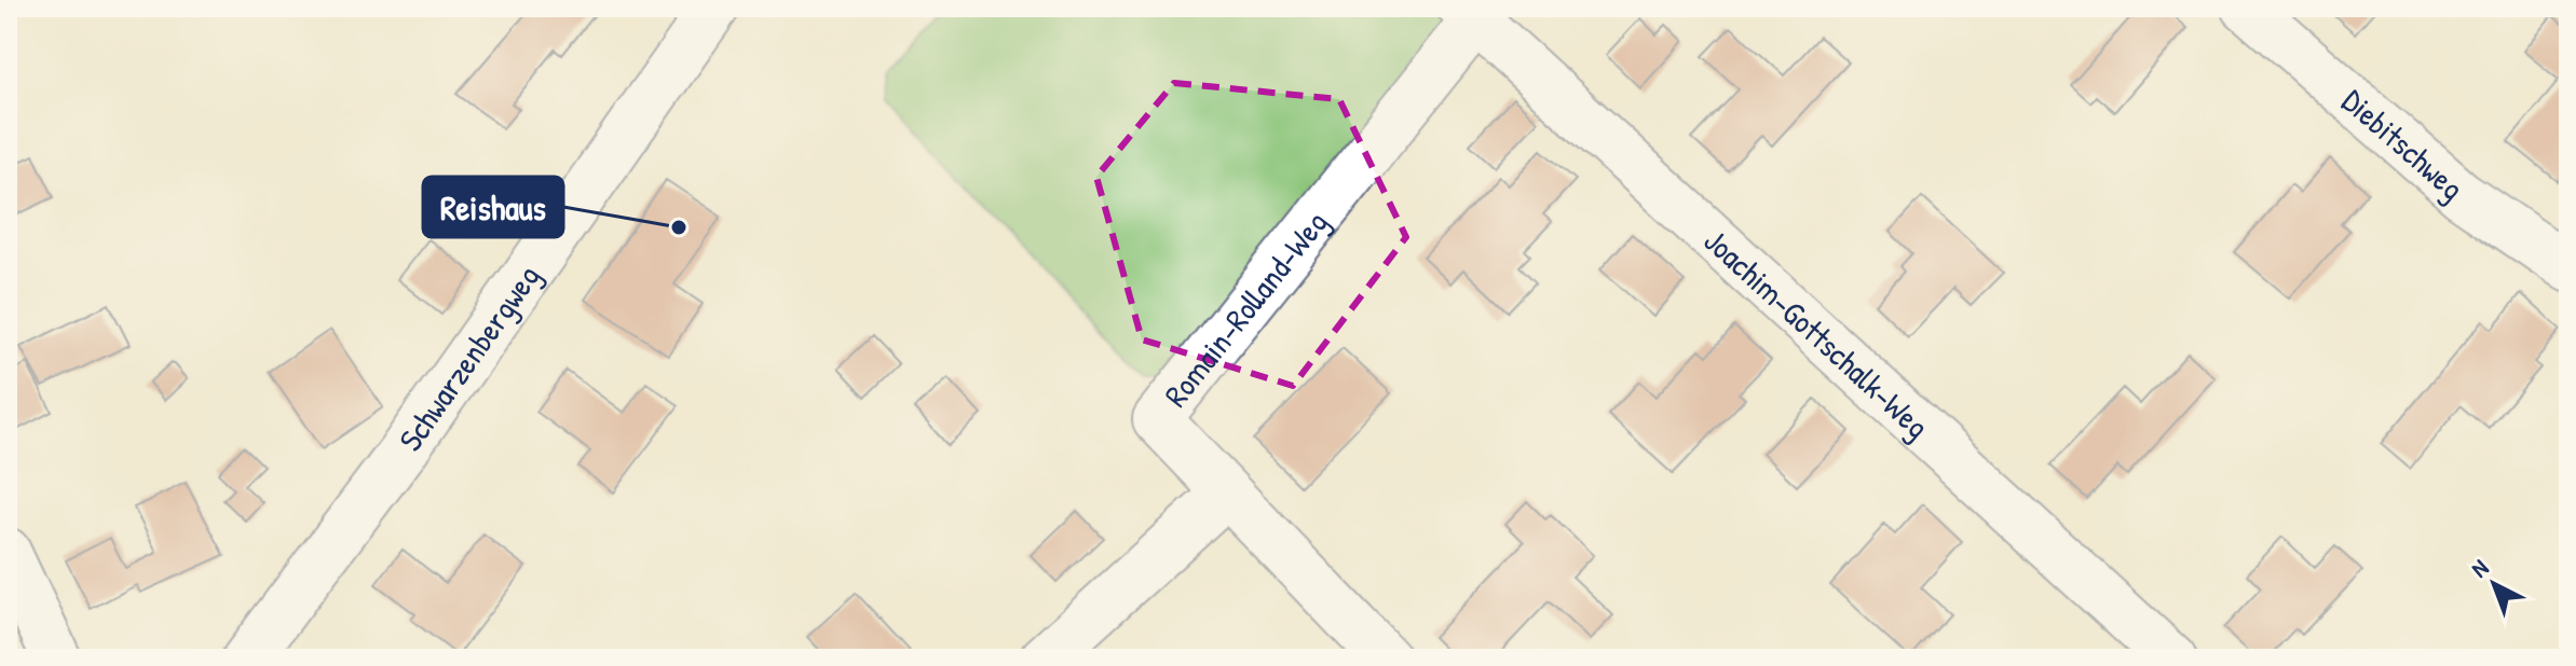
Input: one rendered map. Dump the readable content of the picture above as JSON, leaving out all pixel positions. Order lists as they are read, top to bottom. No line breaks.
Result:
{"streets":{"street":["Diebitschweg","Romain-Rolland-Weg","Joachim-Gottschalk-Weg","Schwarzenbergweg"]},"crossings":[["Romain-Rolland-Weg","Joachim-Gottschalk-Weg"]],"places":["Reishaus"],"north":"top left"}
